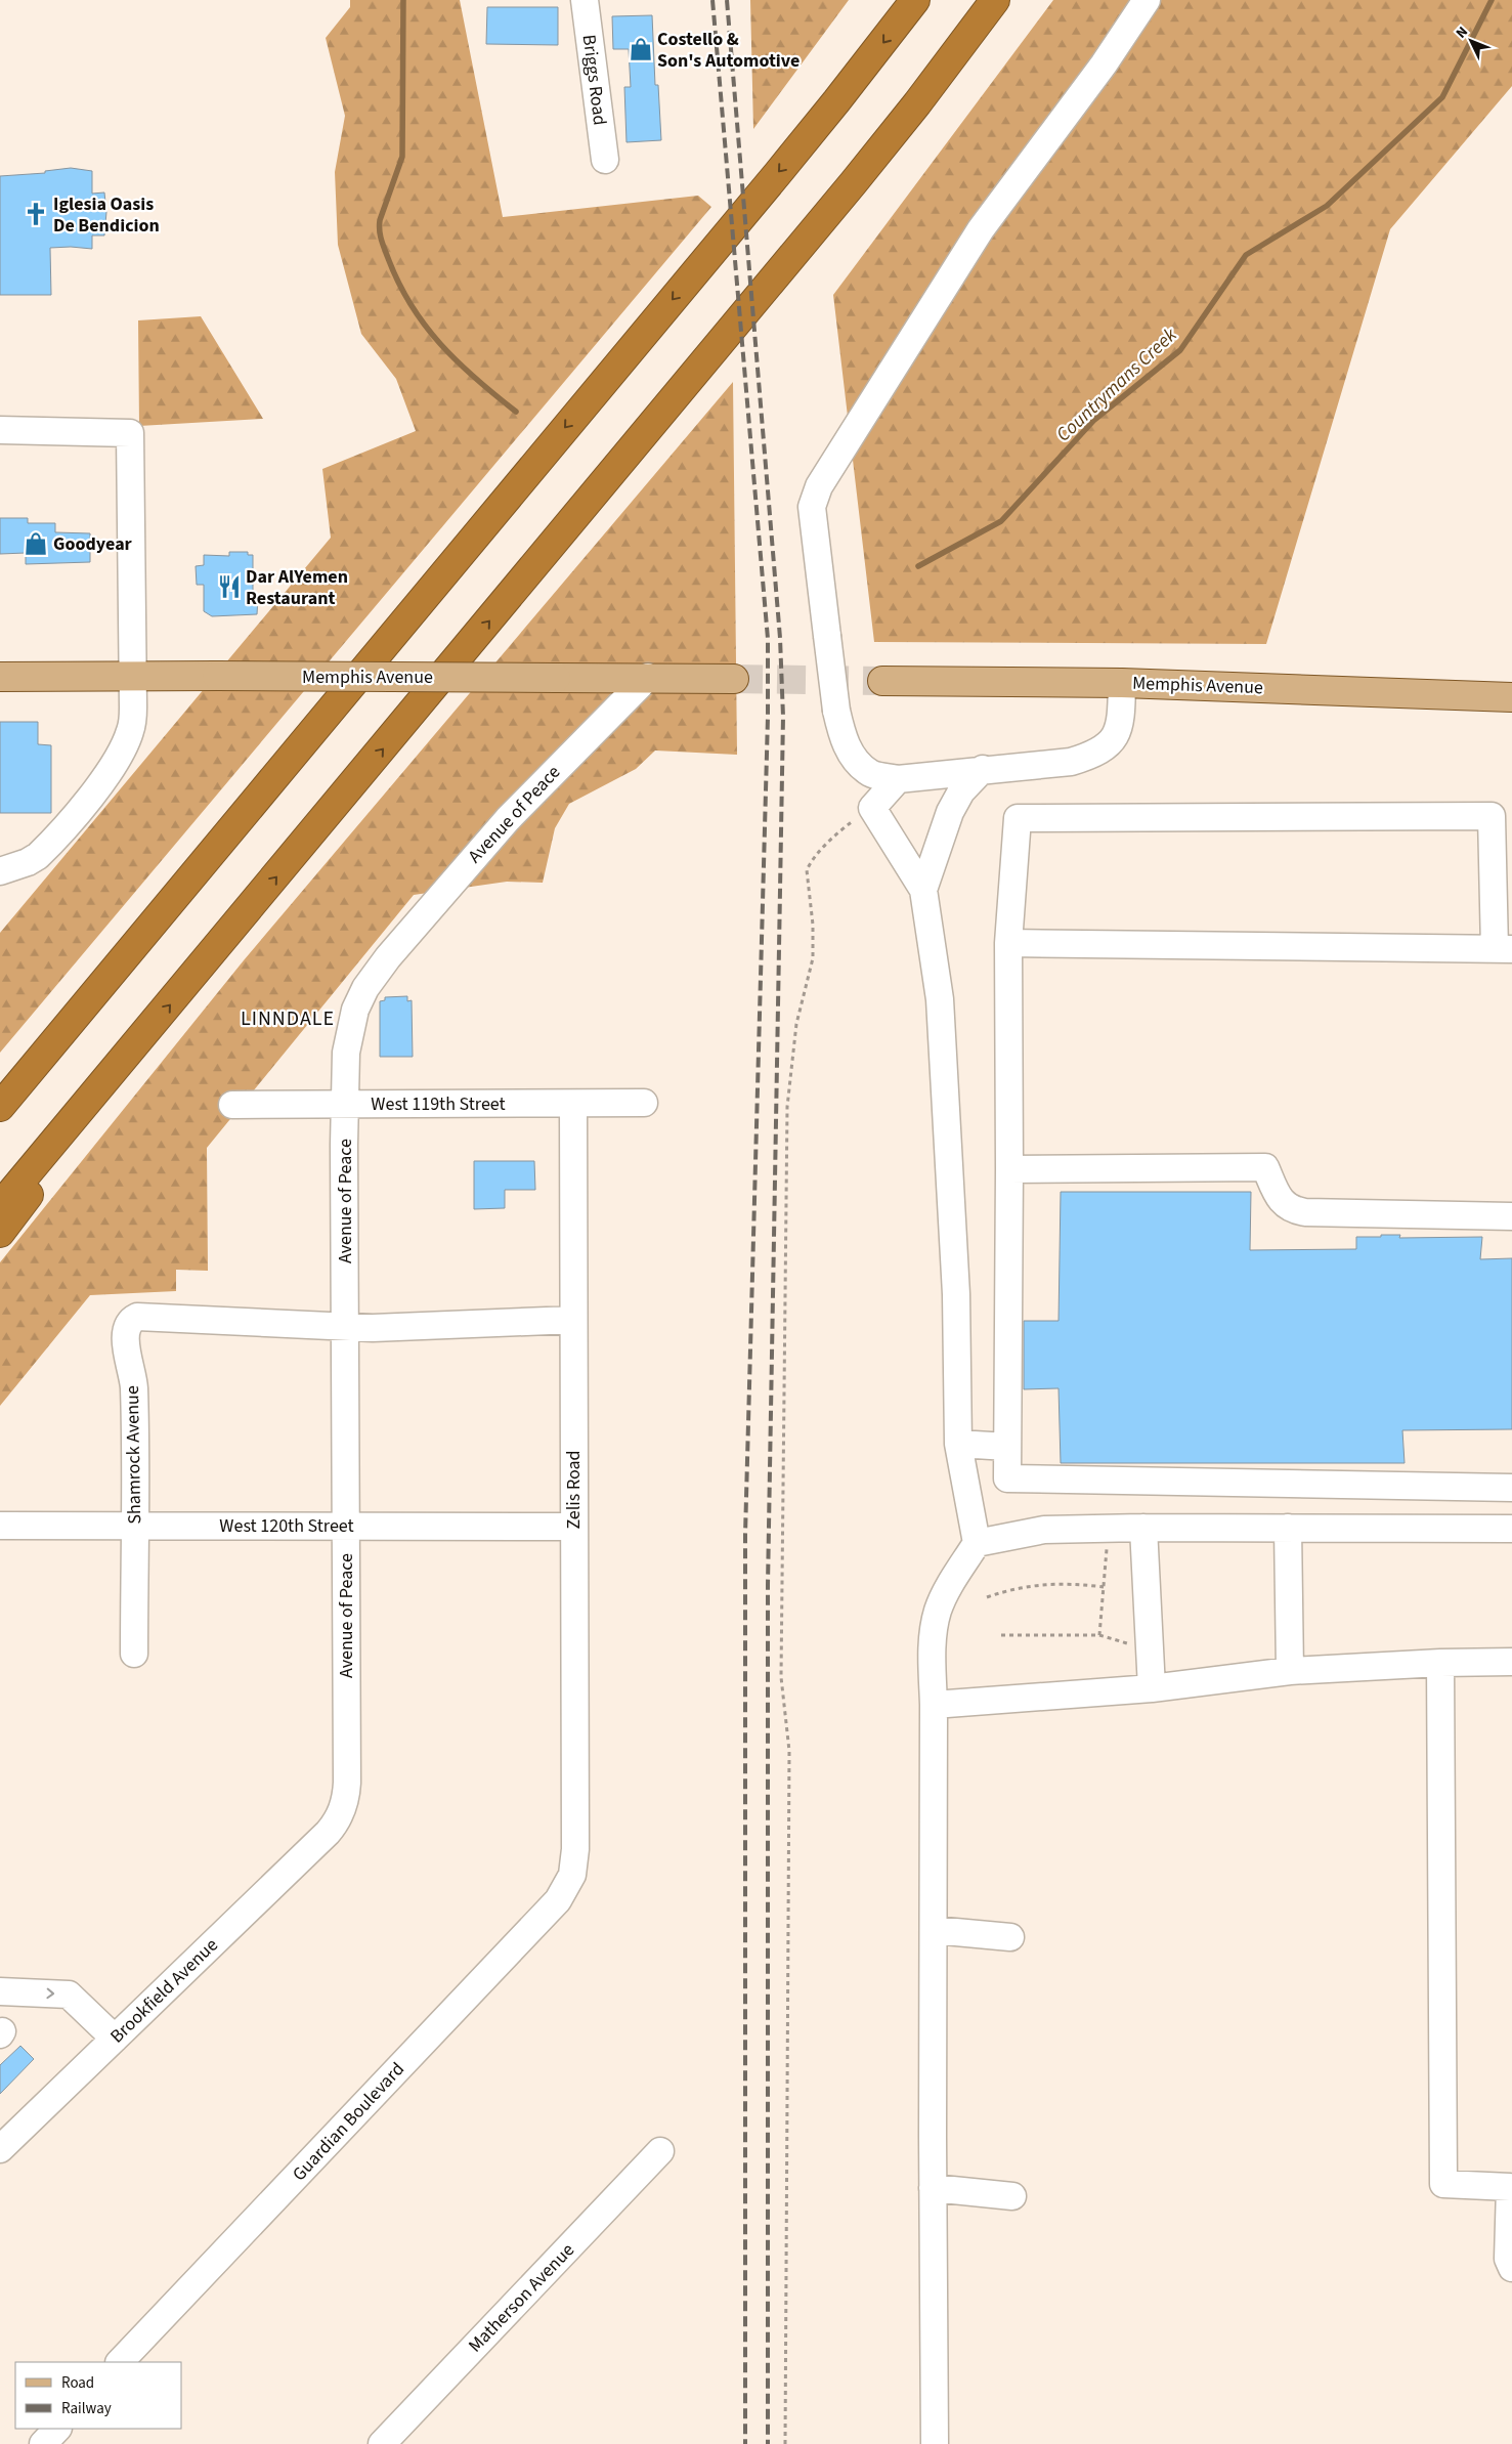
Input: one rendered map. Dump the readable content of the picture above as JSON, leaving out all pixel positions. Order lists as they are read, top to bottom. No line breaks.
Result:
{"streets":{"main road":["Memphis Avenue"],"street":["Briggs Road","Avenue of Peace","West 119th Street","Shamrock Avenue","Zelis Road","West 120th Street","Brookfield Avenue","Guardian Boulevard","Matherson Avenue"]},"crossings":[["Memphis Avenue","Avenue of Peace"],["Avenue of Peace","West 119th Street"],["Avenue of Peace","Shamrock Avenue"],["Avenue of Peace","West 120th Street"],["Avenue of Peace","Brookfield Avenue"],["West 119th Street","Zelis Road"],["Shamrock Avenue","Zelis Road"],["Shamrock Avenue","West 120th Street"],["Zelis Road","West 120th Street"],["Zelis Road","Guardian Boulevard"]],"districts":["LINNDALE"],"water":["Countrymans Creek"],"places":{"shop":["Costello & Son's Automotive","Goodyear"],"church":["Iglesia Oasis De Bendicion"],"restaurant":["Dar AlYemen Restaurant"]},"legend":["Road","Railway"],"north":"top left"}
